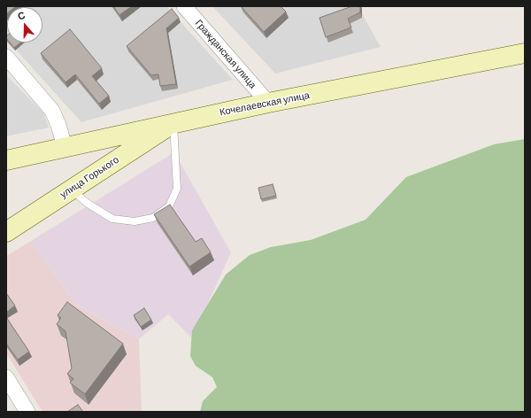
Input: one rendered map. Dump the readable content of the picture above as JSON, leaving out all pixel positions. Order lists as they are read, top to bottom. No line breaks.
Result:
{"streets":{"main road":["Кочелаевская улица","улица Горького"],"street":["Гражданская улица"]},"crossings":[["Гражданская улица","Кочелаевская улица"],["Кочелаевская улица","улица Горького"]],"north":"top"}
